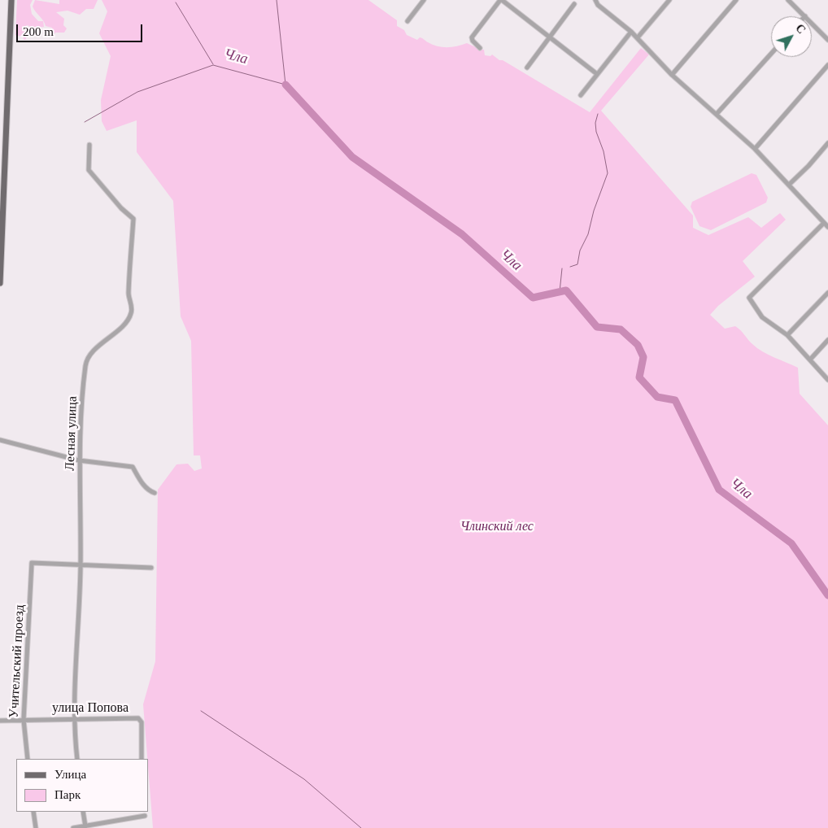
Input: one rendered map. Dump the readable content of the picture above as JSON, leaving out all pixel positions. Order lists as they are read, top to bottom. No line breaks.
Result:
{"streets":{"street":["Лесная улица","Учительский проезд","улица Попова"]},"crossings":[["Лесная улица","Учительский проезд"],["Лесная улица","улица Попова"],["Учительский проезд","улица Попова"]],"water":["Чла"],"parks":["Члинский лес"],"legend":["Улица","Парк"],"scale_bar":"200 m","north":"top right"}
